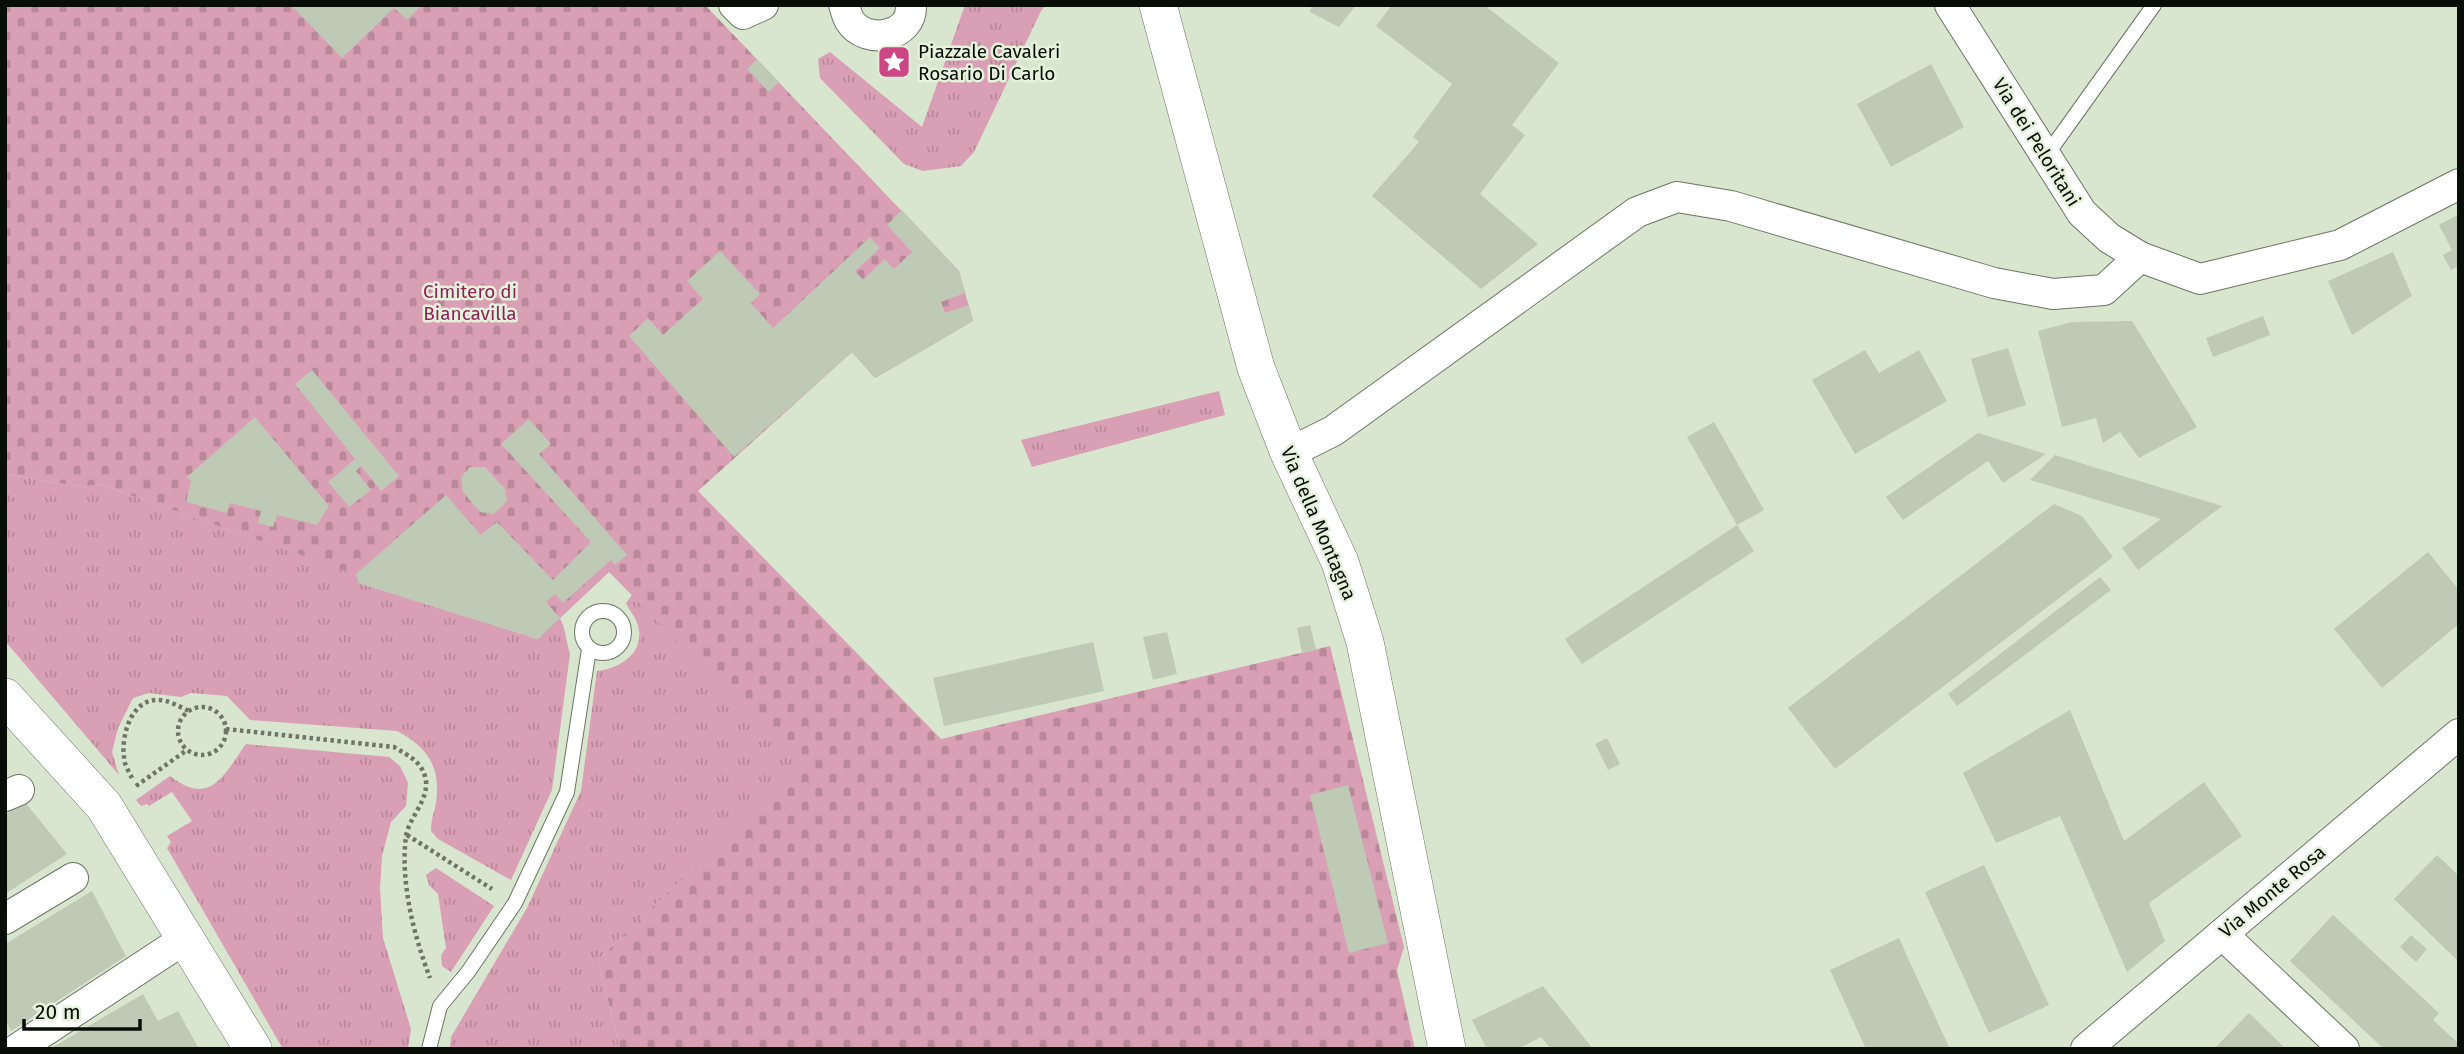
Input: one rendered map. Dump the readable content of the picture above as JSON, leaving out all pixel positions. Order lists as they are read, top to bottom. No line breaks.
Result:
{"streets":{"street":["Via dei Peloritani","Via della Montagna","Via Monte Rosa"]},"parks":["Cimitero di Biancavilla"],"places":{"place":["Piazzale Cavaleri Rosario Di Carlo"]},"scale_bar":"20 m"}
